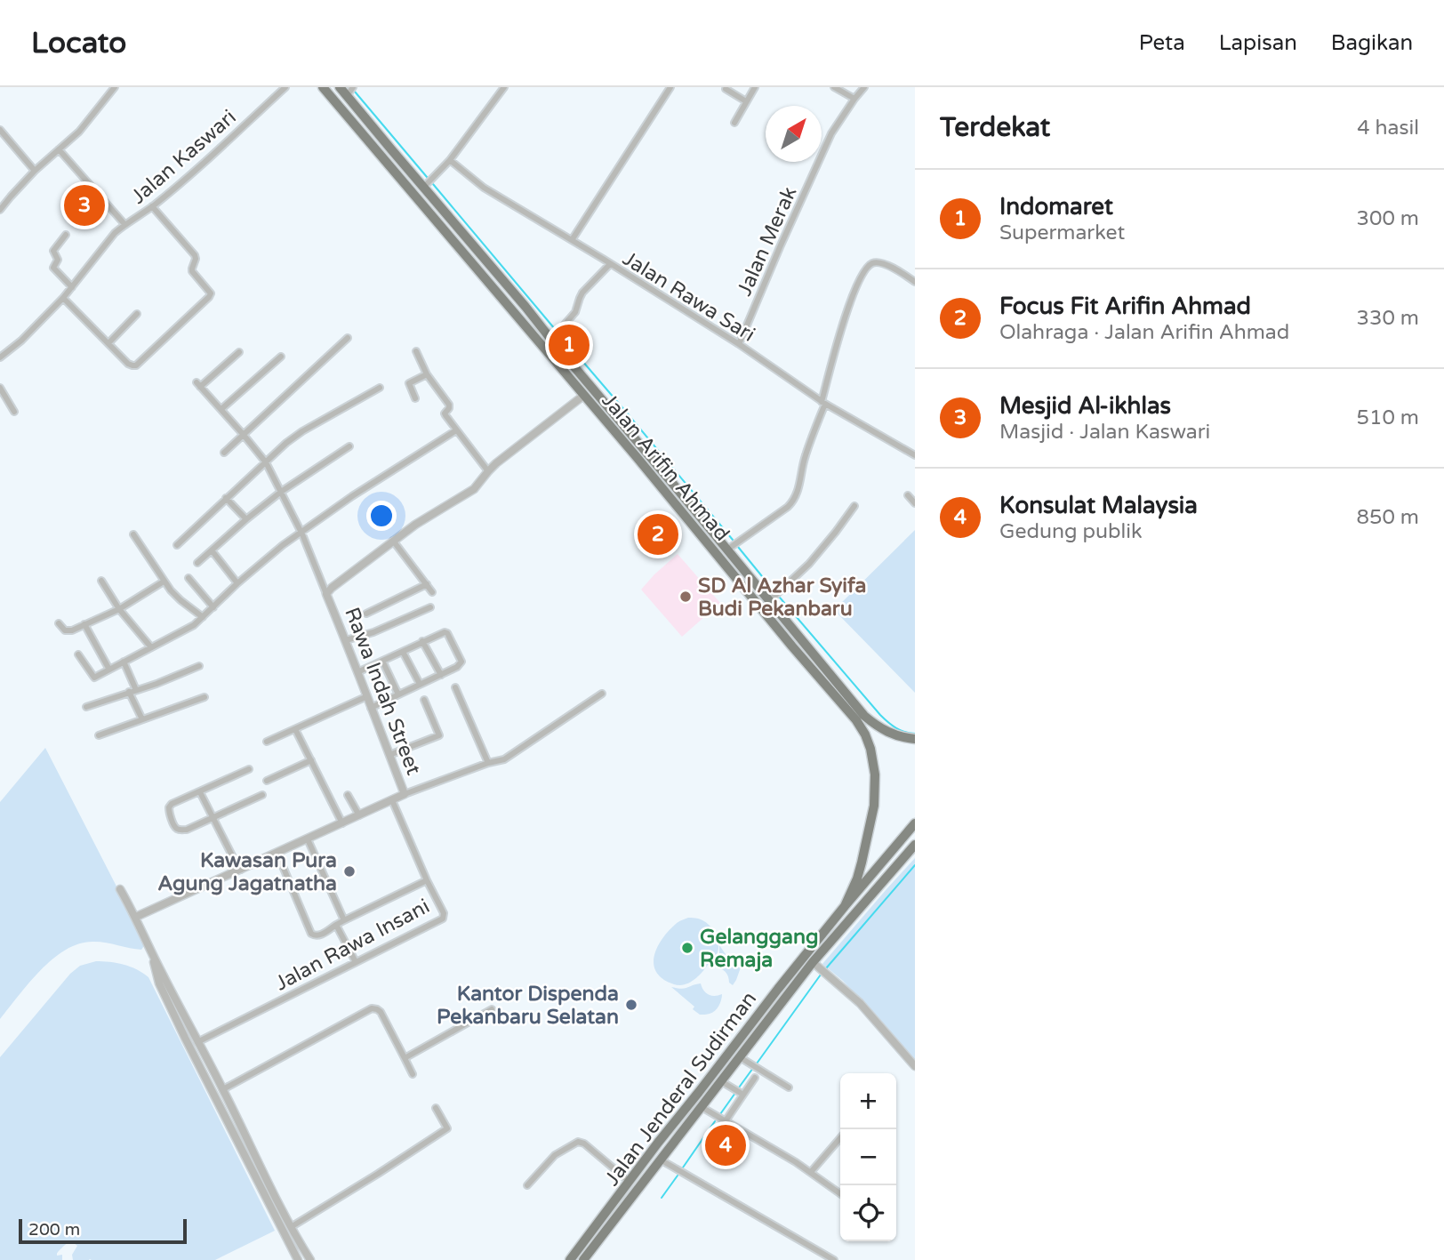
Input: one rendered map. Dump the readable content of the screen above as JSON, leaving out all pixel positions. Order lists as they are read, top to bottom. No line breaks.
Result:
{"streets":{"main road":["Jalan Arifin Ahmad","Jalan Jenderal Sudirman"],"street":["Jalan Kaswari","Jalan Merak","Jalan Rawa Sari","Rawa Indah Street","Jalan Rawa Insani"]},"crossings":[["Jalan Merak","Jalan Rawa Sari"],["Jalan Arifin Ahmad","Rawa Indah Street"],["Jalan Arifin Ahmad","Jalan Jenderal Sudirman"],["Rawa Indah Street","Jalan Rawa Insani"]],"places":["SD Al Azhar Syifa Budi Pekanbaru","Kawasan Pura Agung Jagatnatha","Gelanggang Remaja","Kantor Dispenda Pekanbaru Selatan"],"scale_bar":"200 m","north":"top right","page":{"header":"Locato","nav":["Peta","Lapisan","Bagikan"],"heading":["Terdekat","4 hasil"],"list":[{"mark":"1","name":"Indomaret","note":"Supermarket","value":"300 m"},{"mark":"2","name":"Focus Fit Arifin Ahmad","note":"Olahraga · Jalan Arifin Ahmad","value":"330 m"},{"mark":"3","name":"Mesjid Al-ikhlas","note":"Masjid · Jalan Kaswari","value":"510 m"},{"mark":"4","name":"Konsulat Malaysia","note":"Gedung publik","value":"850 m"}],"pins":["3","1","2","4"],"map_buttons":["+","−"],"scale":"200 m"}}
